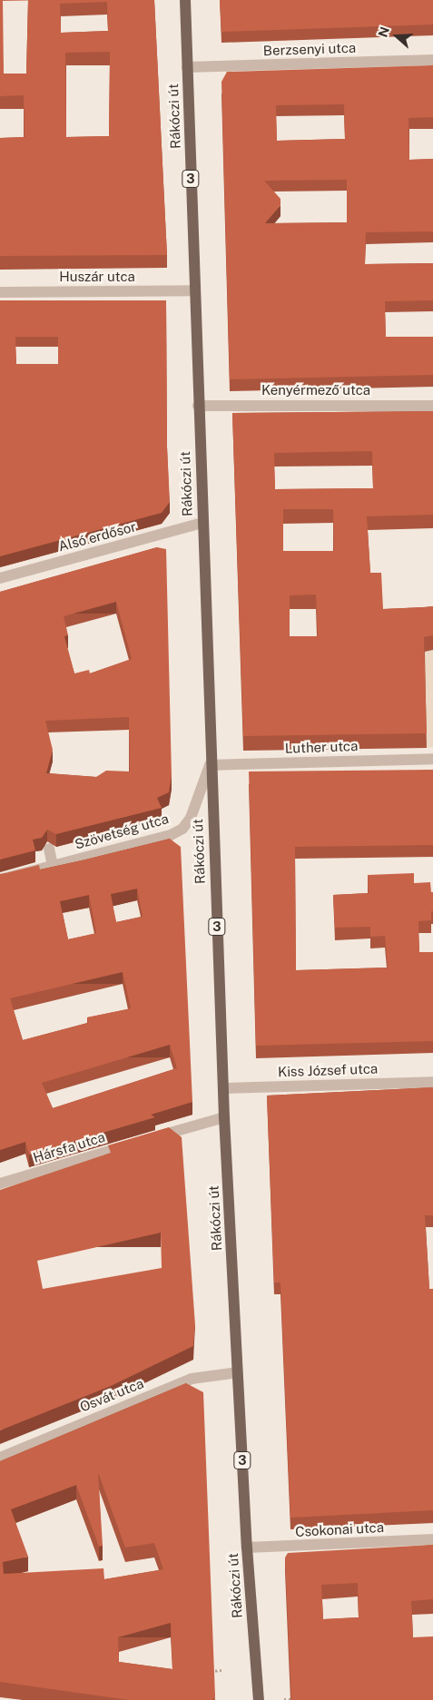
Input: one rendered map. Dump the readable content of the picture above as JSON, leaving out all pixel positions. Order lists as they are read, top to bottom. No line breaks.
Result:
{"streets":{"main road":["Rákóczi út","3"],"street":["Berzsenyi utca","Huszár utca","Kenyérmező utca","Alsó erdősor","Luther utca","Szövetség utca","Kiss József utca","Hársfa utca","Osvát utca","Csokonai utca"]},"crossings":[["Berzsenyi utca","Rákóczi út"],["Rákóczi út","Huszár utca"],["Rákóczi út","Kenyérmező utca"],["Rákóczi út","Alsó erdősor"],["Rákóczi út","Luther utca"],["Rákóczi út","Szövetség utca"],["Rákóczi út","Kiss József utca"],["Rákóczi út","Osvát utca"],["Rákóczi út","Csokonai utca"],["Luther utca","Szövetség utca"]],"north":"left"}
